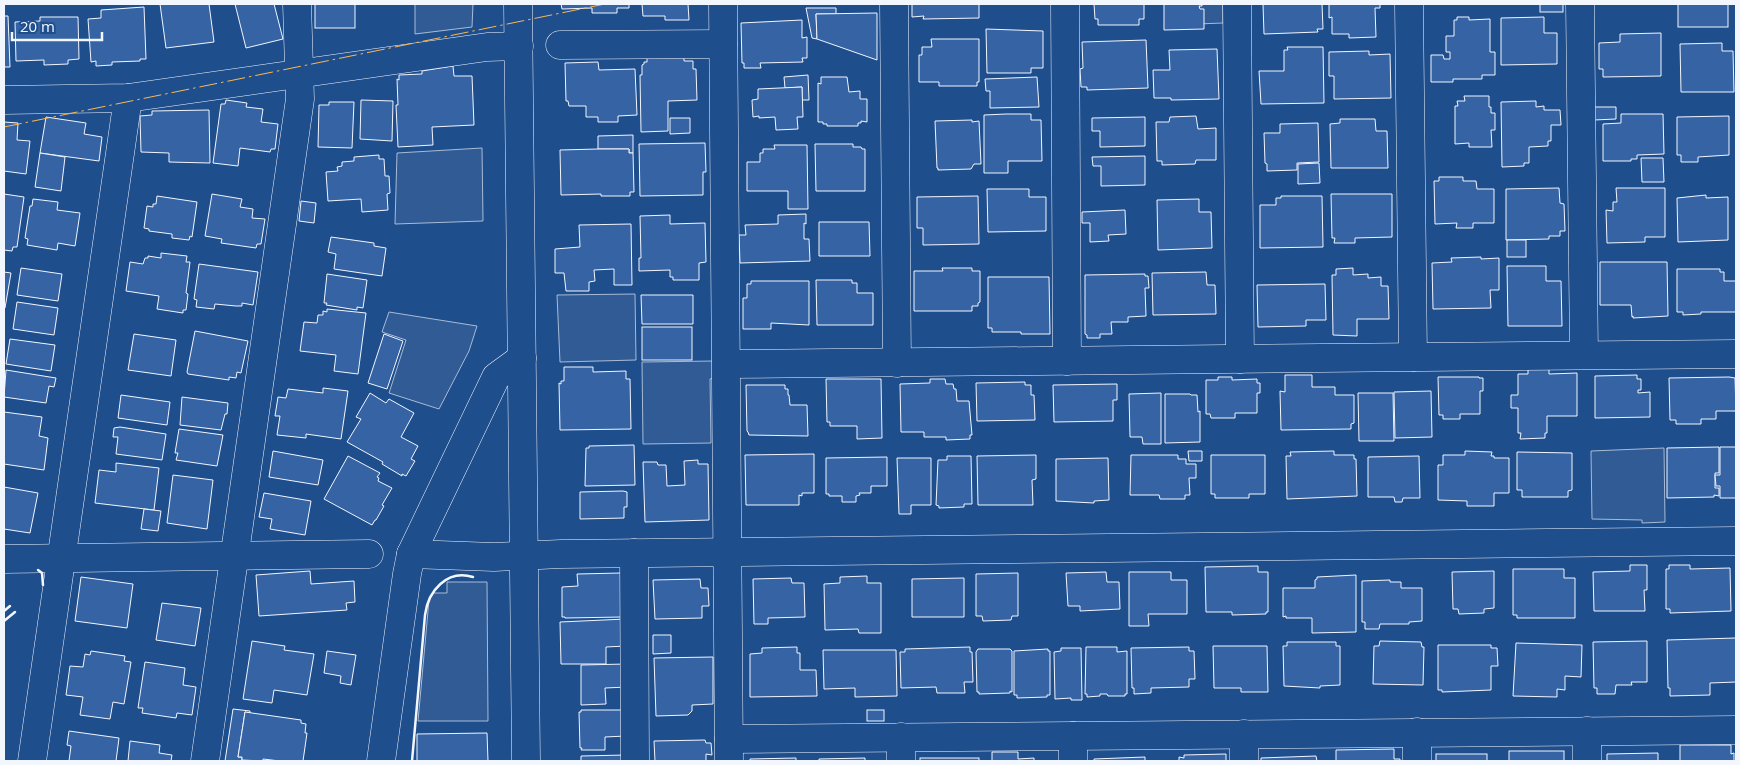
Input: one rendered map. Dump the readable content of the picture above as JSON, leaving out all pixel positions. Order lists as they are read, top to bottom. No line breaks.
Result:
{"scale_bar":"20 m"}
